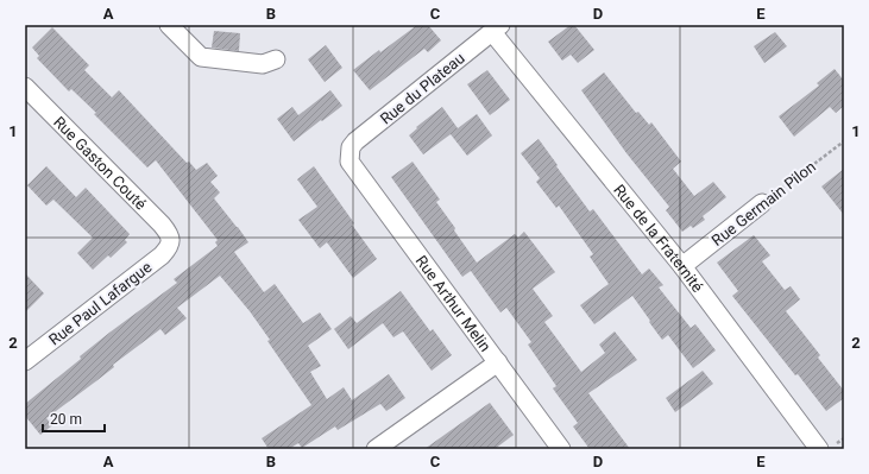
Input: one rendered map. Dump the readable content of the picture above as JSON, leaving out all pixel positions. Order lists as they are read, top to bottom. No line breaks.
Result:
{"streets":{"street":["Rue du Plateau","Rue Gaston Couté","Rue Germain Pilon","Rue de la Fraternité","Rue Paul Lafargue","Rue Arthur Melin"]},"crossings":[["Rue du Plateau","Rue de la Fraternité"],["Rue du Plateau","Rue Arthur Melin"],["Rue Gaston Couté","Rue Paul Lafargue"],["Rue Germain Pilon","Rue de la Fraternité"]],"scale_bar":"20 m","grid":{"columns":["A","B","C","D","E"],"rows":["1","2"]}}
